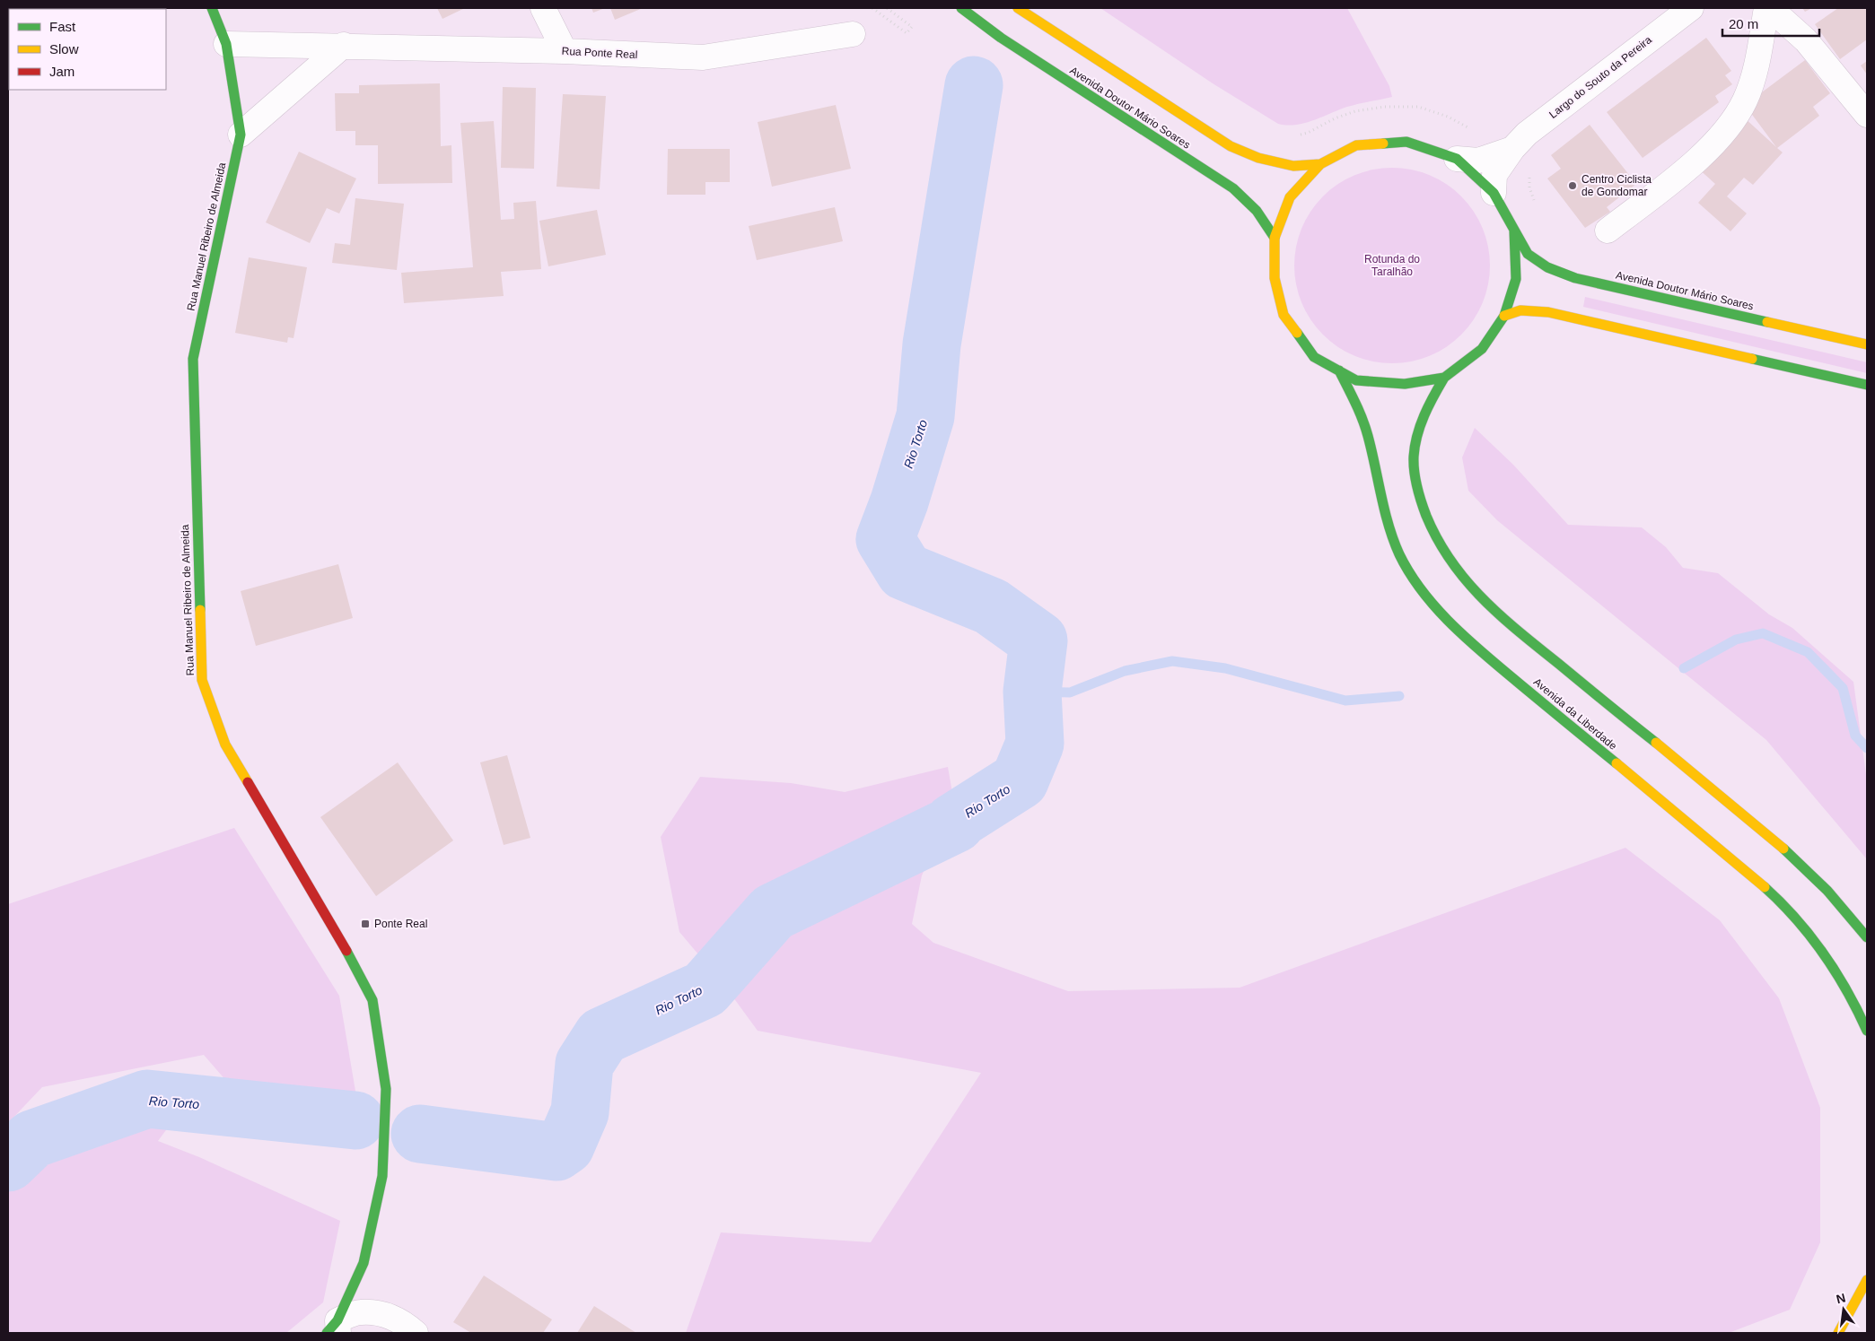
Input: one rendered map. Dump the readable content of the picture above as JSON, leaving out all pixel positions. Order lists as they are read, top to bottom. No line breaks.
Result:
{"streets":{"main road":["Avenida Doutor Mário Soares","Rua Manuel Ribeiro de Almeida","Avenida da Liberdade"],"street":["Rua Ponte Real","Largo do Souto da Pereira"]},"crossings":[["Rua Ponte Real","Rua Manuel Ribeiro de Almeida"],["Largo do Souto da Pereira","Avenida Doutor Mário Soares"],["Avenida Doutor Mário Soares","Avenida da Liberdade"]],"water":["Rio Torto"],"parks":["Rotunda do Taralhão"],"places":{"other":["Centro Ciclista de Gondomar"],"transit":["Ponte Real"]},"legend":["Fast","Slow","Jam"],"scale_bar":"20 m","north":"top"}
